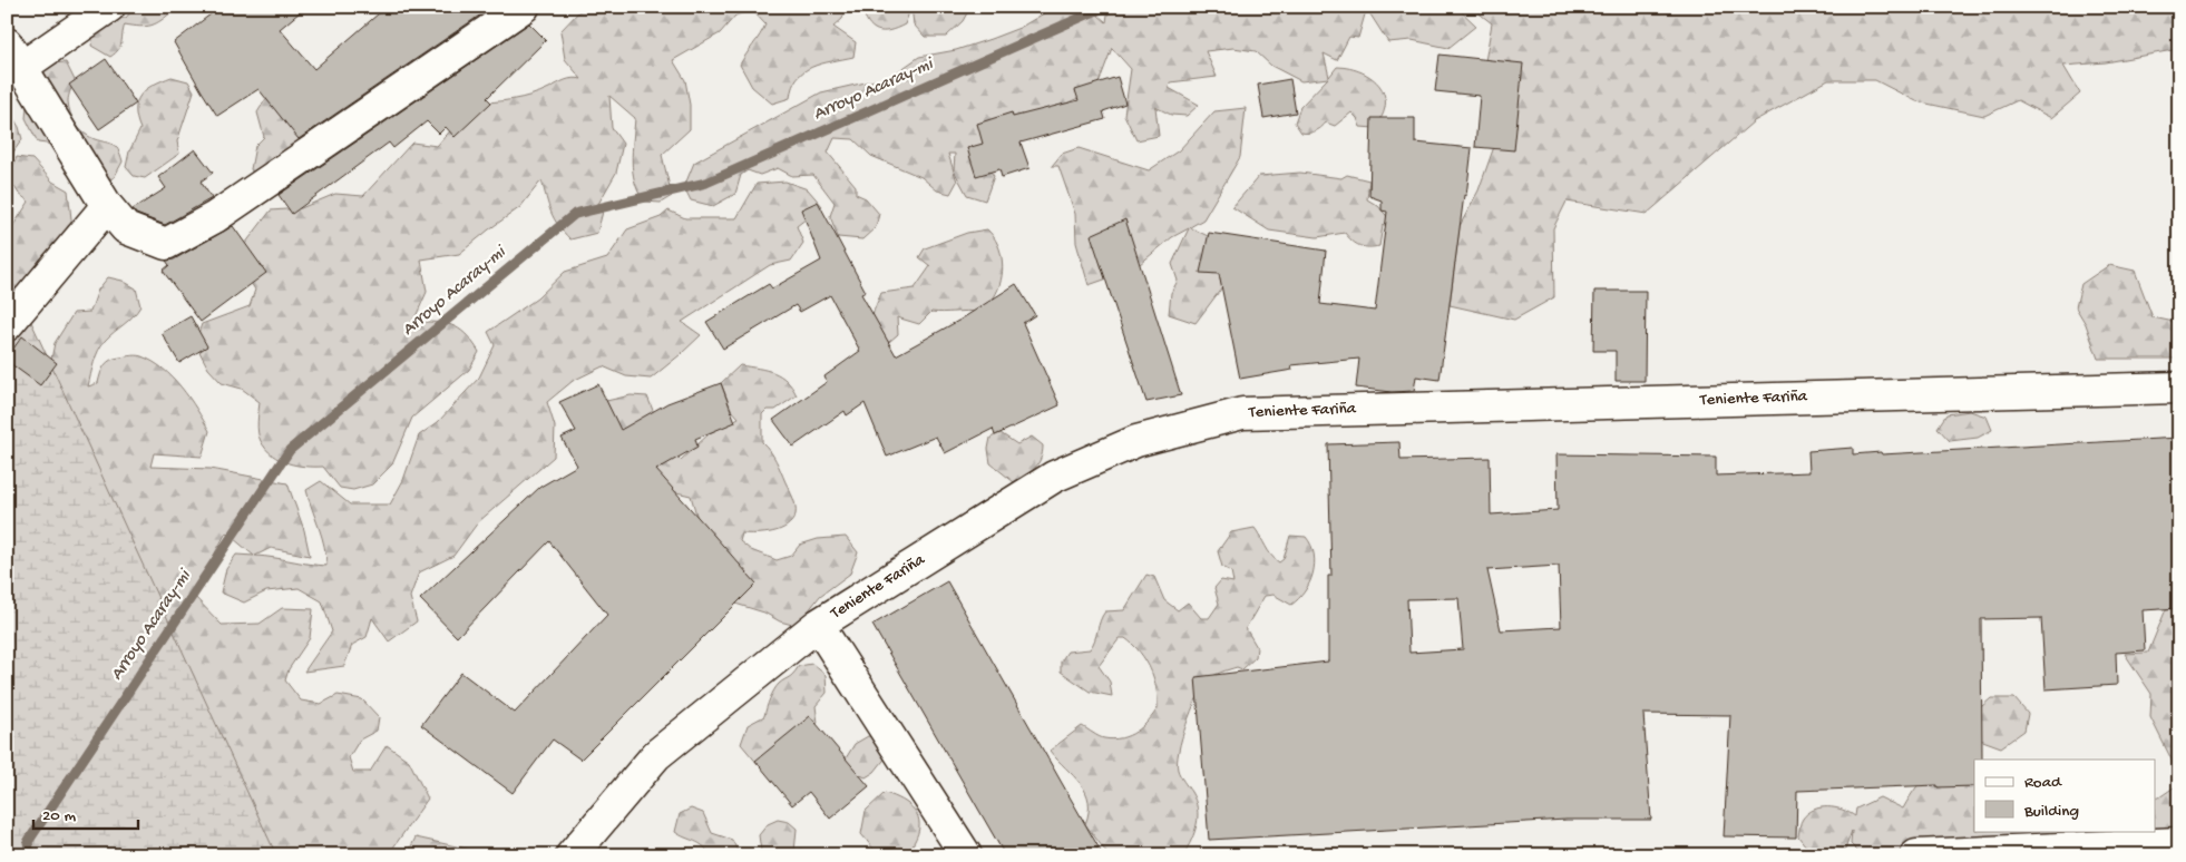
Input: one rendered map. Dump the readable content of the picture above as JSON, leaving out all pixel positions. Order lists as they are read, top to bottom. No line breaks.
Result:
{"streets":{"street":["Teniente Fariña"]},"water":["Arroyo Acaray-mi"],"legend":["Road","Building"],"scale_bar":"20 m"}
